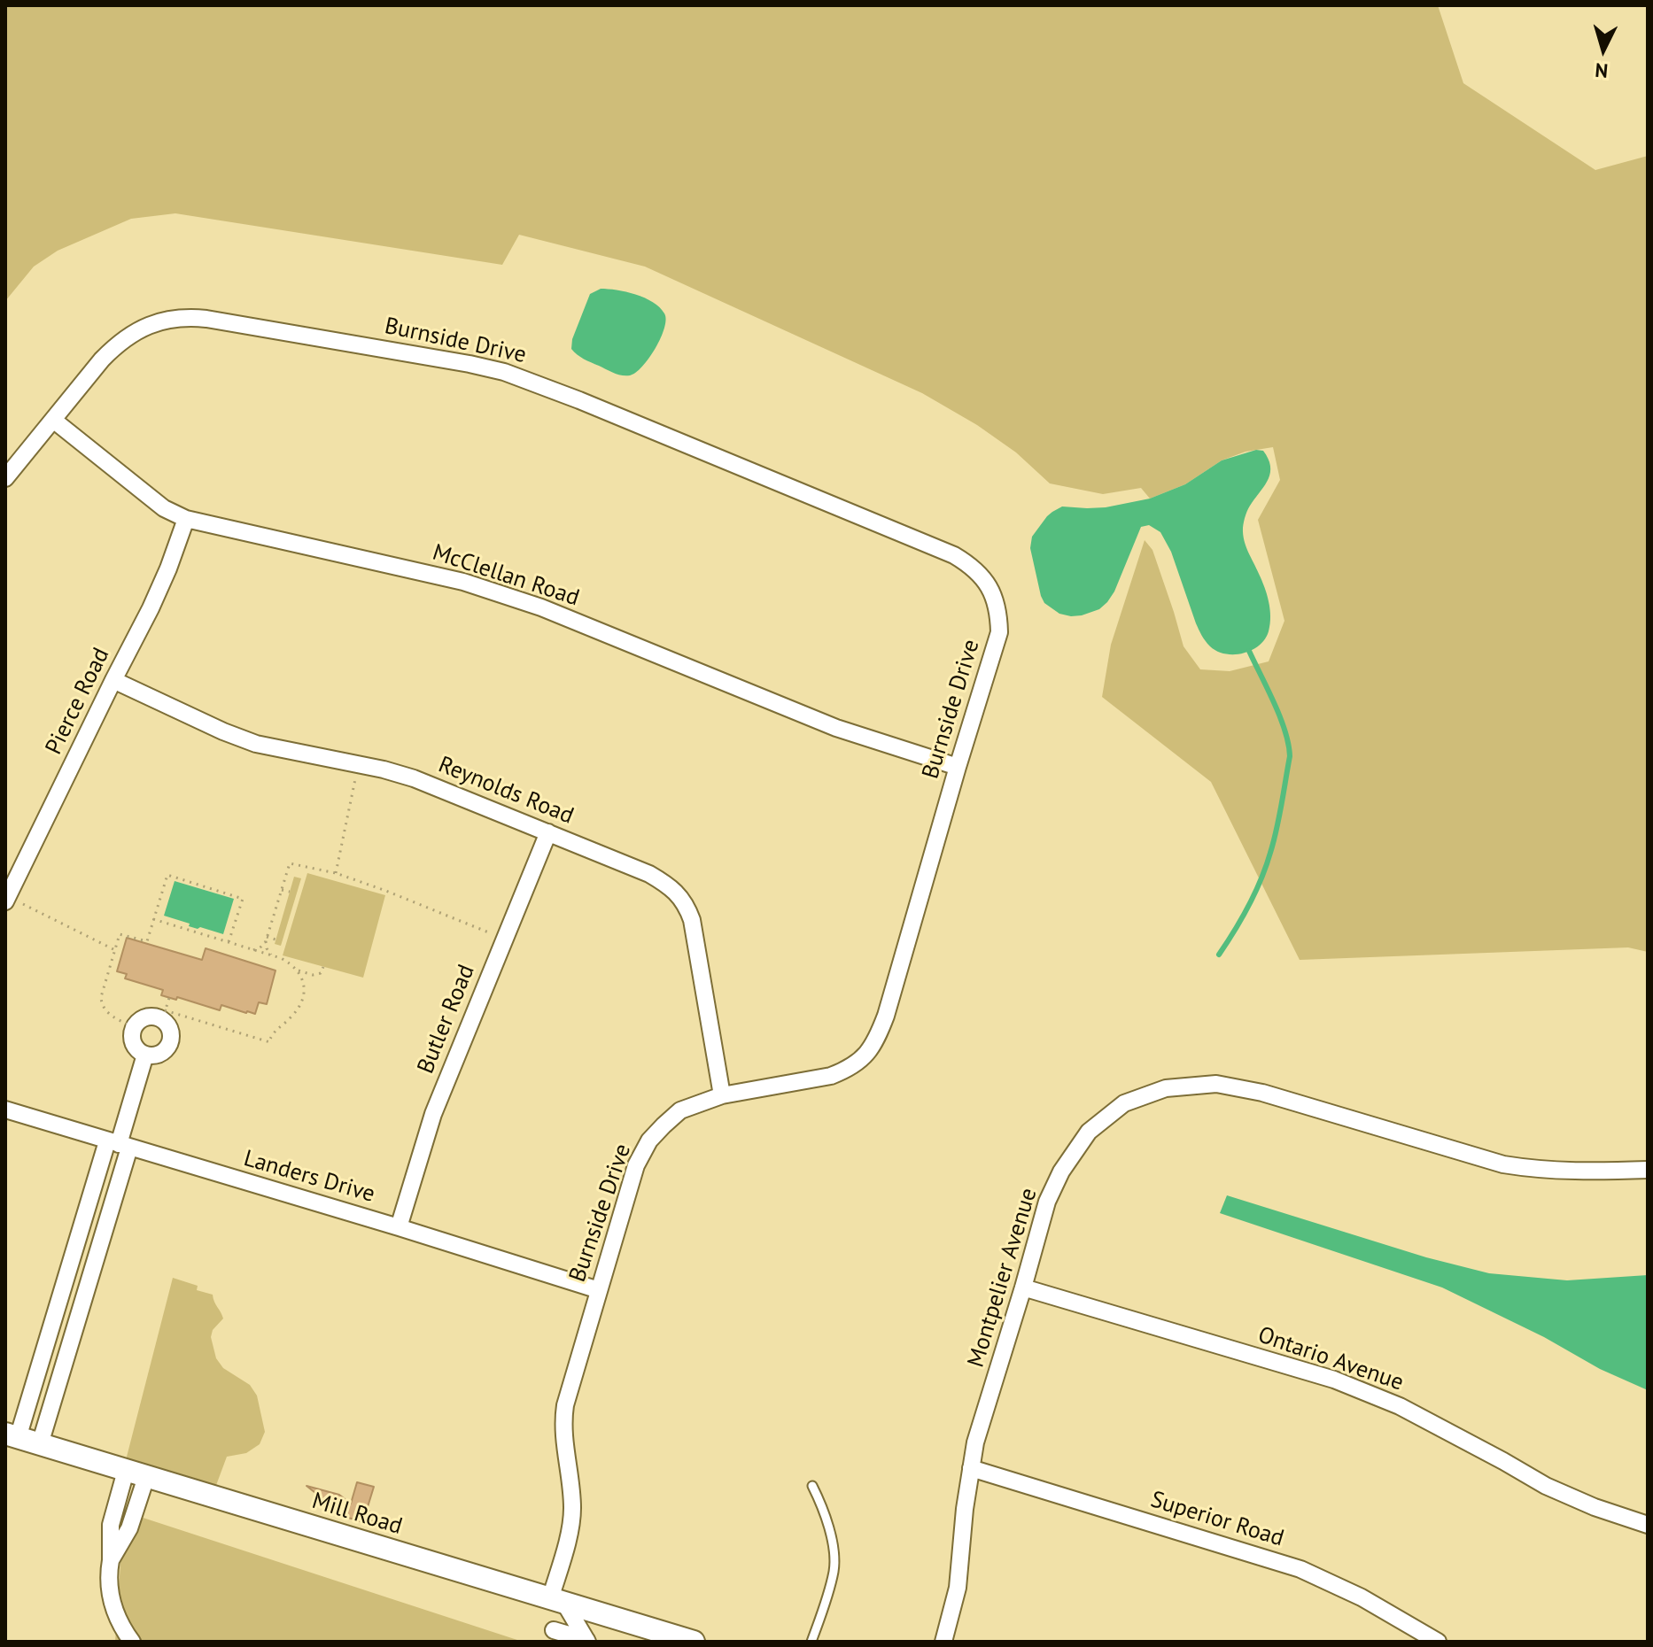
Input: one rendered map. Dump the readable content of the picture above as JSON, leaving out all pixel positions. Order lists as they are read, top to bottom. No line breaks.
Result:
{"streets":{"street":["Burnside Drive","McClellan Road","Pierce Road","Reynolds Road","Butler Road","Landers Drive","Montpelier Avenue","Ontario Avenue","Mill Road","Superior Road"]},"crossings":[["Burnside Drive","McClellan Road"],["Burnside Drive","Reynolds Road"],["Burnside Drive","Landers Drive"],["Burnside Drive","Mill Road"],["McClellan Road","Pierce Road"],["Pierce Road","Reynolds Road"],["Reynolds Road","Butler Road"],["Butler Road","Landers Drive"],["Montpelier Avenue","Ontario Avenue"],["Montpelier Avenue","Superior Road"]],"north":"bottom"}
